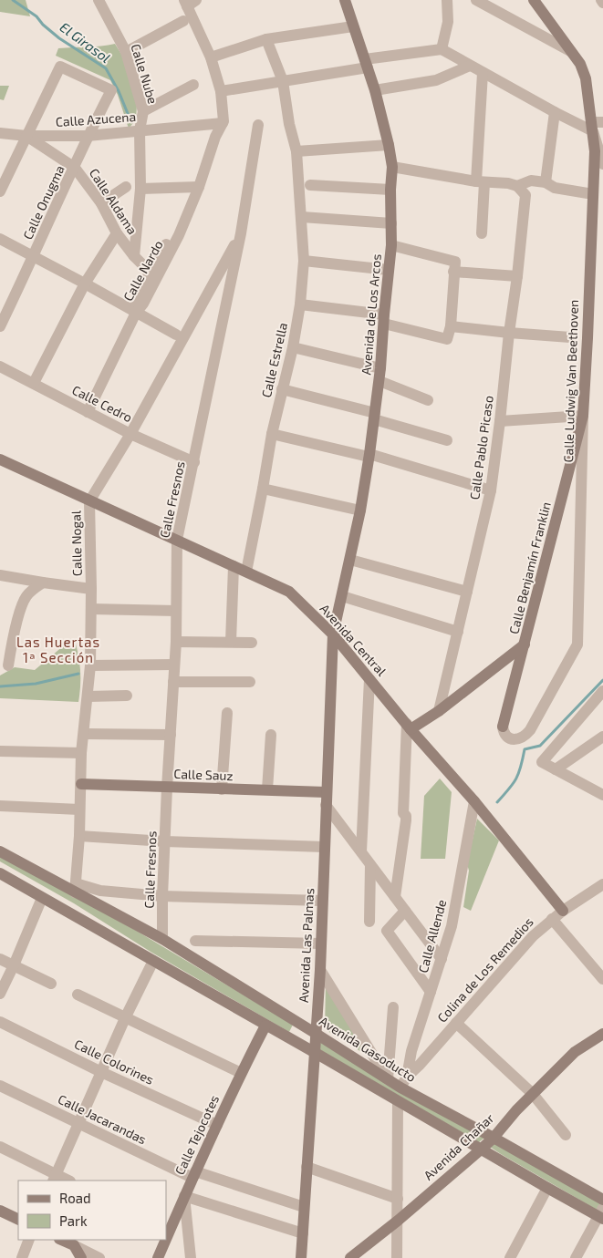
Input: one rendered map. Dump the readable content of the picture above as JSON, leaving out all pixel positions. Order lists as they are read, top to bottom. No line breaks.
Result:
{"streets":{"street":["Calle Nube","Calle Azucena","Calle Aldama","Calle Onugma","Calle Nardo","Avenida de Los Arcos","Calle Estrella","Calle Ludwig Van Beethoven","Calle Cedro","Calle Pablo Picaso","Calle Fresnos","Calle Nogal","Calle Benjamín Franklin","Avenida Central","Calle Sauz","Calle Allende","Avenida Las Palmas","Colina de Los Remedios","Avenida Gasoducto","Calle Colorines","Calle Jacarandas","Calle Tejocotes","Avenida Chañar"]},"crossings":[["Calle Nube","Calle Azucena"],["Calle Nube","Calle Aldama"],["Calle Azucena","Calle Aldama"],["Calle Azucena","Calle Onugma"],["Calle Azucena","Calle Nardo"],["Calle Aldama","Calle Onugma"],["Calle Aldama","Calle Nardo"],["Avenida de Los Arcos","Avenida Central"],["Avenida de Los Arcos","Avenida Las Palmas"],["Calle Estrella","Avenida Central"],["Calle Ludwig Van Beethoven","Calle Benjamín Franklin"],["Calle Cedro","Calle Fresnos"],["Calle Cedro","Calle Nogal"],["Calle Fresnos","Calle Nogal"],["Calle Fresnos","Avenida Central"],["Calle Fresnos","Calle Sauz"],["Calle Fresnos","Avenida Gasoducto"],["Calle Nogal","Avenida Central"],["Calle Nogal","Calle Sauz"],["Calle Nogal","Avenida Gasoducto"],["Avenida Central","Calle Allende"],["Avenida Central","Avenida Las Palmas"],["Avenida Central","Colina de Los Remedios"],["Calle Sauz","Avenida Las Palmas"],["Calle Allende","Colina de Los Remedios"],["Avenida Las Palmas","Avenida Gasoducto"],["Avenida Las Palmas","Calle Jacarandas"],["Colina de Los Remedios","Avenida Gasoducto"],["Avenida Gasoducto","Avenida Chañar"],["Calle Colorines","Calle Tejocotes"],["Calle Jacarandas","Calle Tejocotes"]],"districts":["Las Huertas 1ª Sección"],"water":["El Girasol"],"legend":["Road","Park"]}
